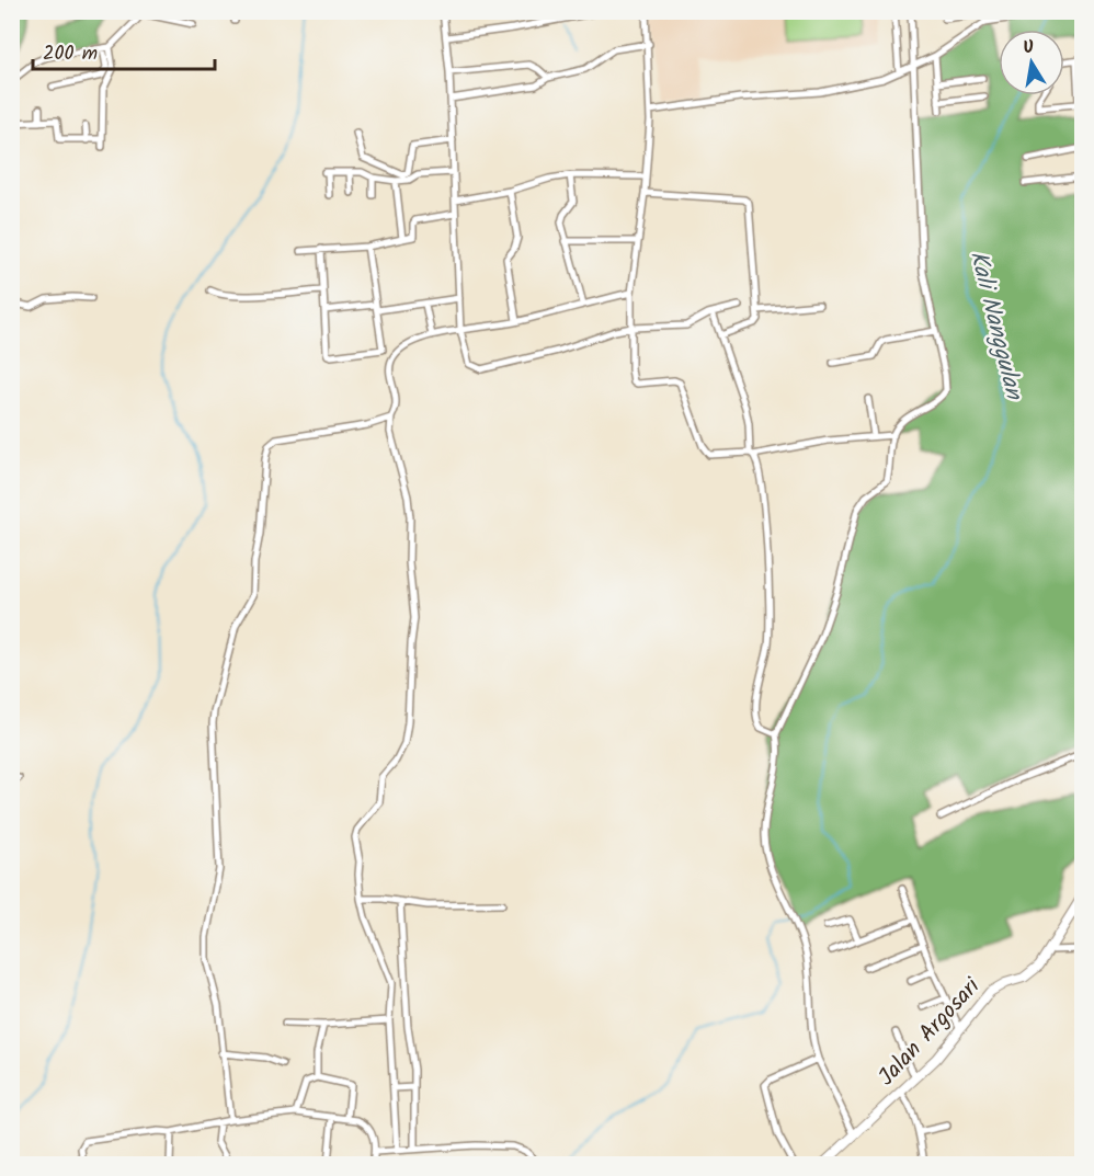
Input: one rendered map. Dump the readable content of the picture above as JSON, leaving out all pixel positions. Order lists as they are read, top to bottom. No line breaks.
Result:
{"streets":{"street":["Jalan Argosari"]},"water":["Kali Nanggulan"],"scale_bar":"200 m","north":"top"}
